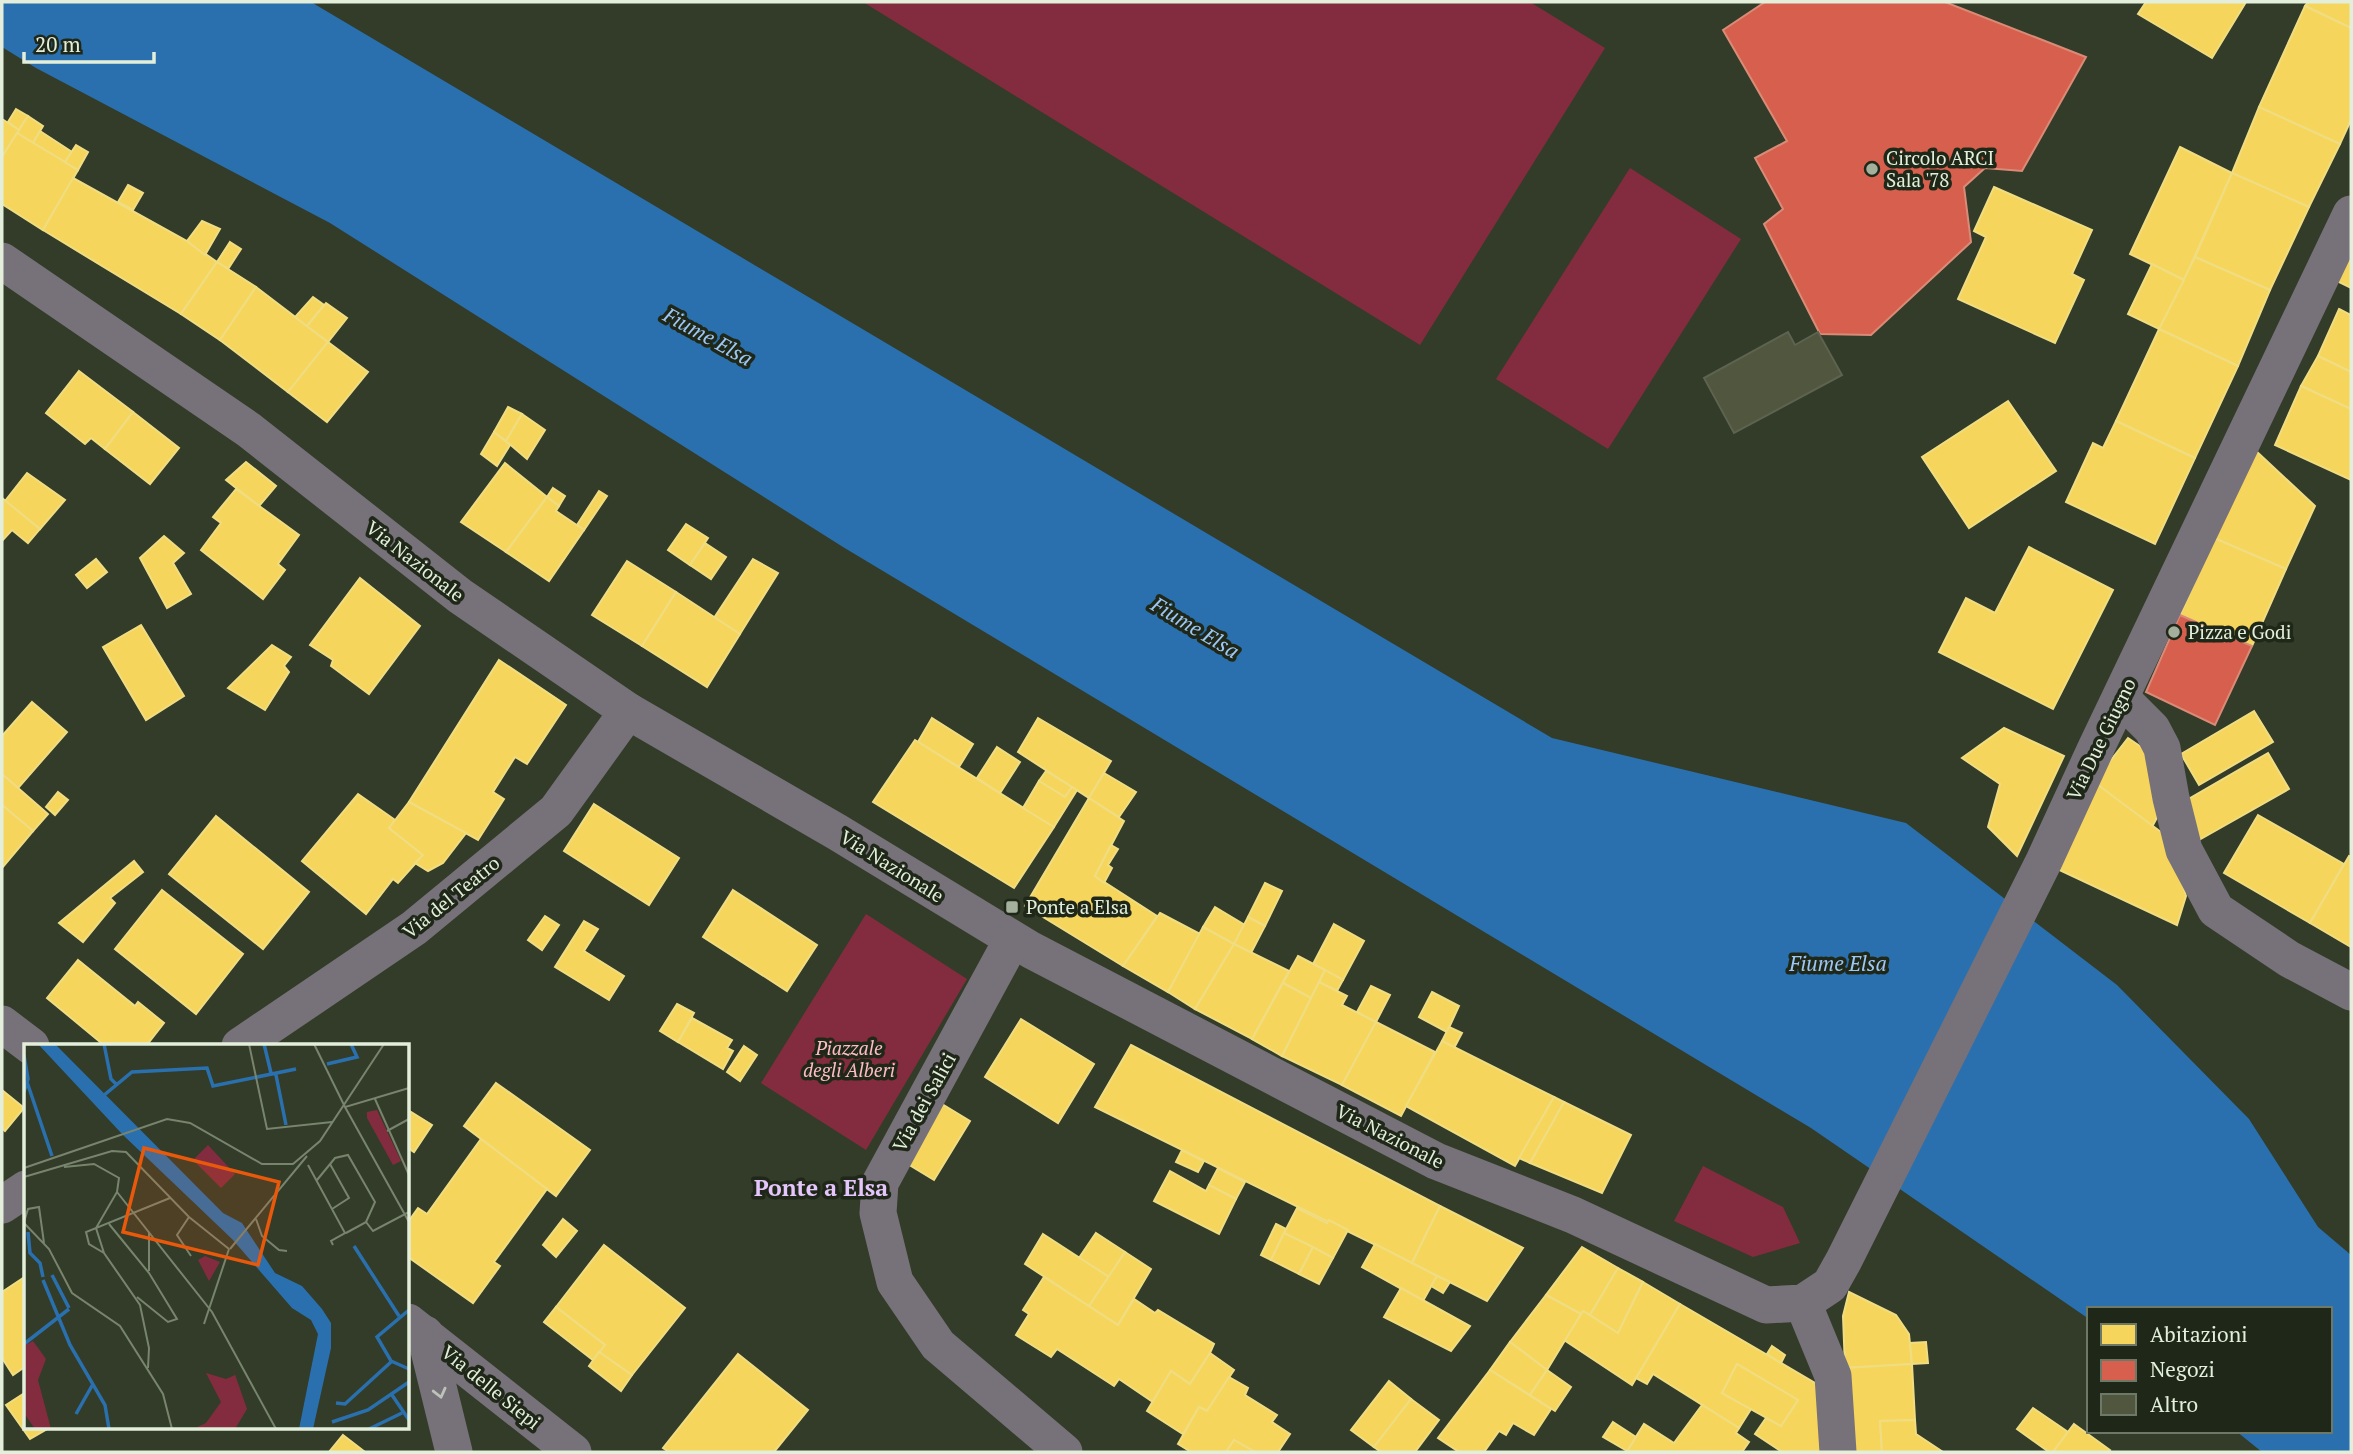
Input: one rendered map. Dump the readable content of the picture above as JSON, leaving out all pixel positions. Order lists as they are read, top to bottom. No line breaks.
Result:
{"streets":{"street":["Via Nazionale","Via Due Giugno","Via del Teatro","Via dei Salici","Via delle Siepi"]},"crossings":[["Via Nazionale","Via Due Giugno"],["Via Nazionale","Via del Teatro"],["Via Nazionale","Via dei Salici"]],"districts":["Ponte a Elsa"],"water":["Fiume Elsa"],"parks":["Piazzale degli Alberi"],"places":{"other":["Circolo ARCI Sala '78","Pizza e Godi"],"transit":["Ponte a Elsa"]},"legend":["Abitazioni","Negozi","Altro"],"scale_bar":"20 m"}
